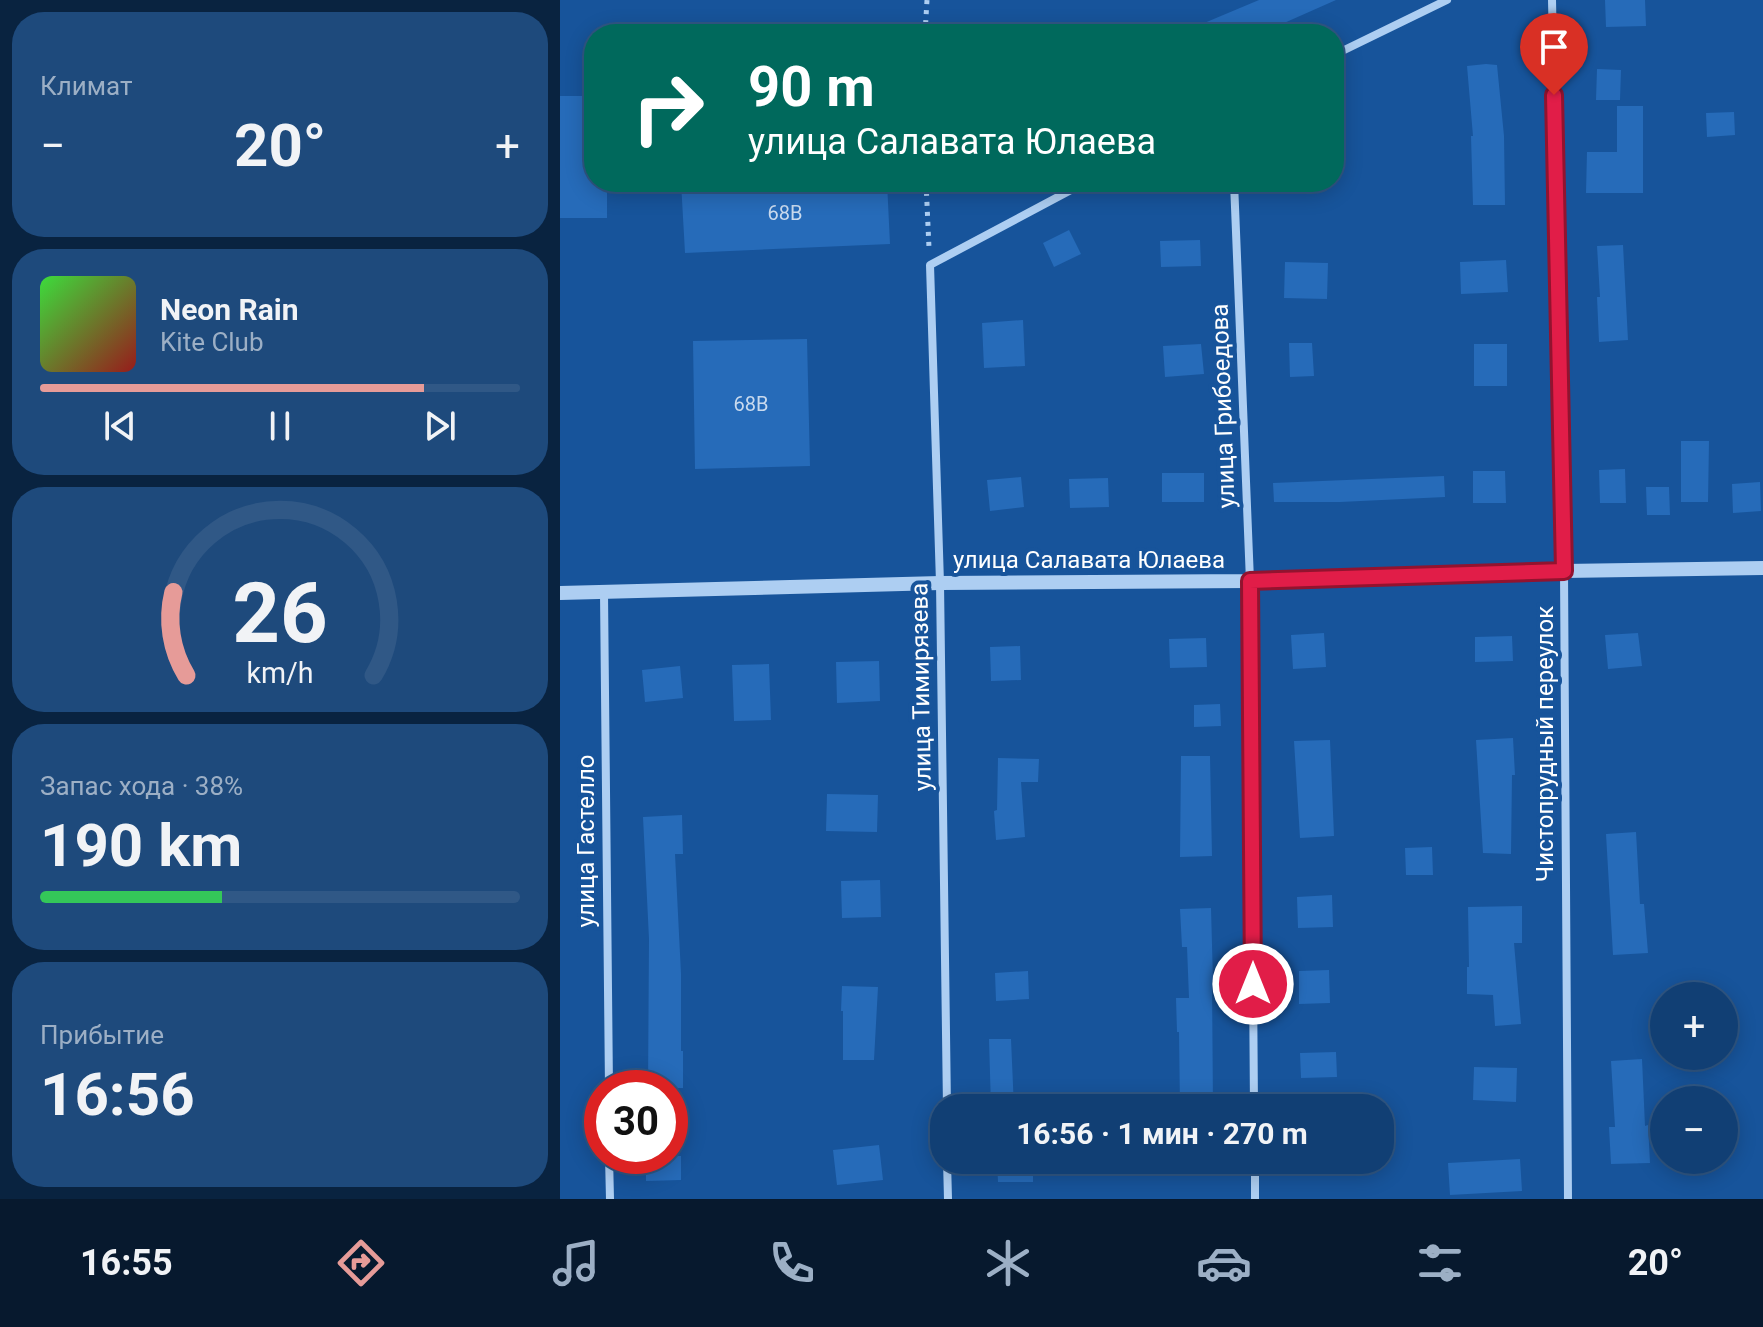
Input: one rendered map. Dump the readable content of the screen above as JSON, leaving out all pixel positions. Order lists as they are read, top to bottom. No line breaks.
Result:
{"streets":{"street":["улица Грибоедова","улица Салавата Юлаева","улица Тимирязева","Чистопрудный переулок","улица Гастелло"]},"crossings":[["улица Грибоедова","улица Салавата Юлаева"],["улица Салавата Юлаева","улица Тимирязева"],["улица Салавата Юлаева","Чистопрудный переулок"],["улица Салавата Юлаева","улица Гастелло"]],"house_numbers":["68В","68В"],"page":{"tile":["Климат",["Запас хода · 38%","190 km"],["Прибытие","16:56"]],"turn":["90 m","улица Салавата Юлаева"],"heat":["−","20°","+"],"song":["Neon Rain","Kite Club"],"map_buttons":["+","−"],"limit":"30","trip":"16:56 · 1 мин · 270 m","tabs":["16:55","20°"],"gauge":["26","km/h"]}}
